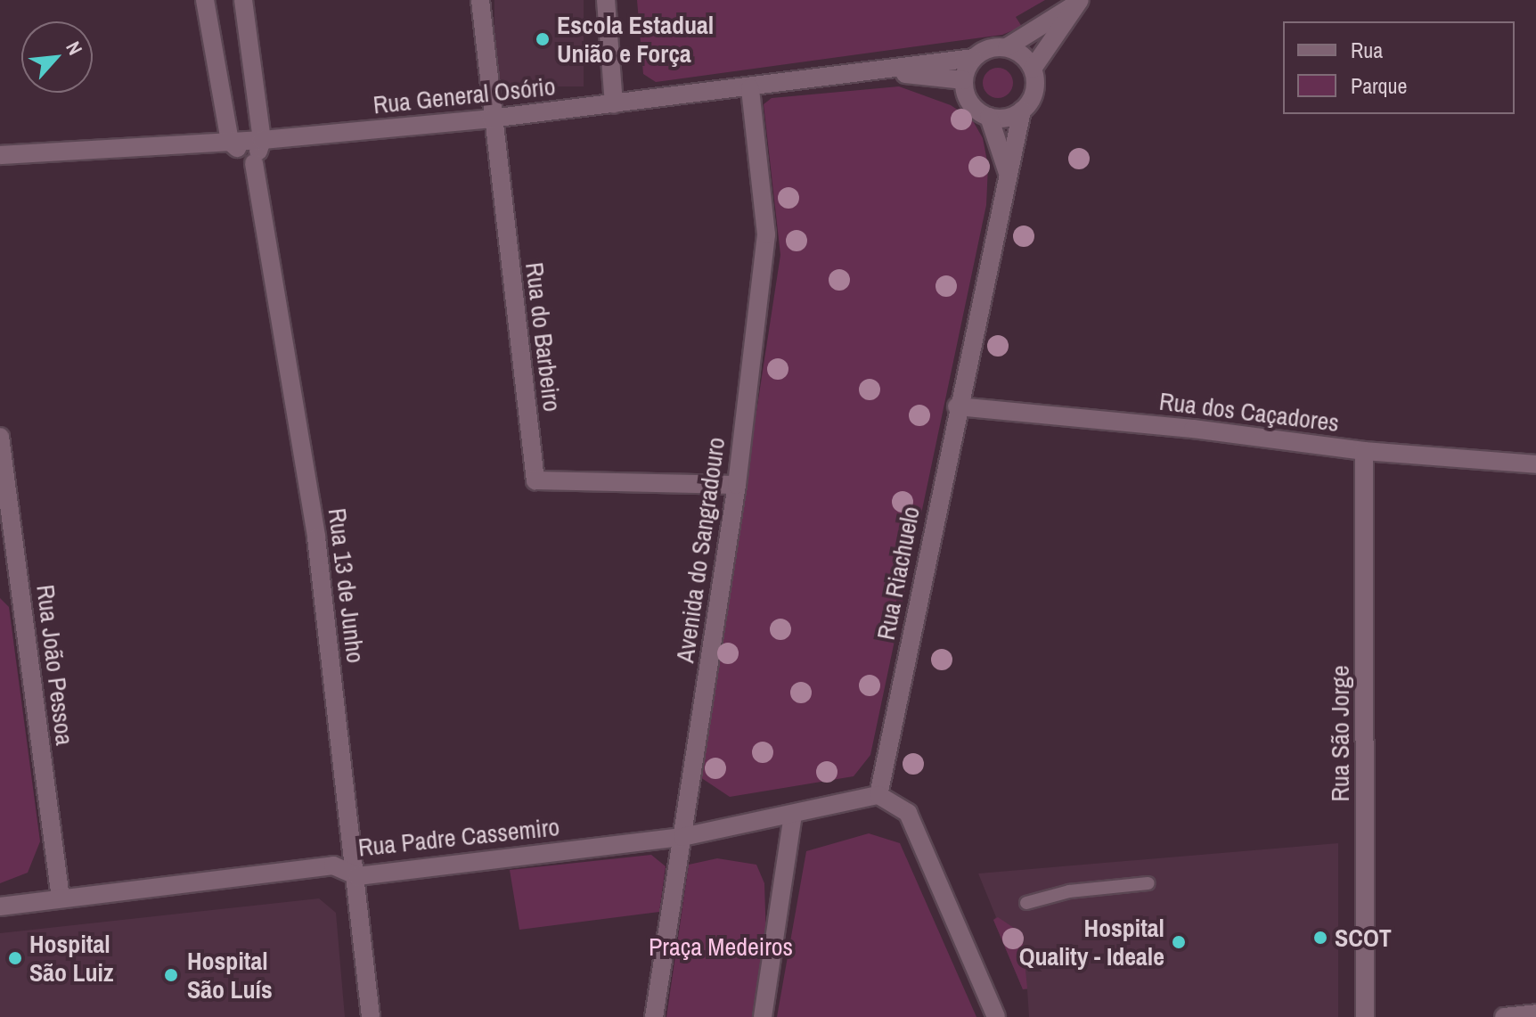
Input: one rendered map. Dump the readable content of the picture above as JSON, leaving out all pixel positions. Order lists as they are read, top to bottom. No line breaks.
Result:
{"streets":{"street":["Rua General Osório","Rua do Barbeiro","Rua dos Caçadores","Avenida do Sangradouro","Rua Riachuelo","Rua 13 de Junho","Rua João Pessoa","Rua São Jorge","Rua Padre Cassemiro"]},"crossings":[["Rua General Osório","Rua do Barbeiro"],["Rua General Osório","Avenida do Sangradouro"],["Rua General Osório","Rua Riachuelo"],["Rua General Osório","Rua 13 de Junho"],["Rua do Barbeiro","Avenida do Sangradouro"],["Rua dos Caçadores","Rua Riachuelo"],["Rua dos Caçadores","Rua São Jorge"],["Avenida do Sangradouro","Rua Padre Cassemiro"],["Rua Riachuelo","Rua Padre Cassemiro"],["Rua 13 de Junho","Rua Padre Cassemiro"],["Rua João Pessoa","Rua Padre Cassemiro"]],"parks":["Praça Medeiros"],"places":["Escola Estadual União e Força","SCOT","Hospital Quality - Ideale","Hospital São Luiz","Hospital São Luís"],"legend":["Rua","Parque"],"north":"top right"}
